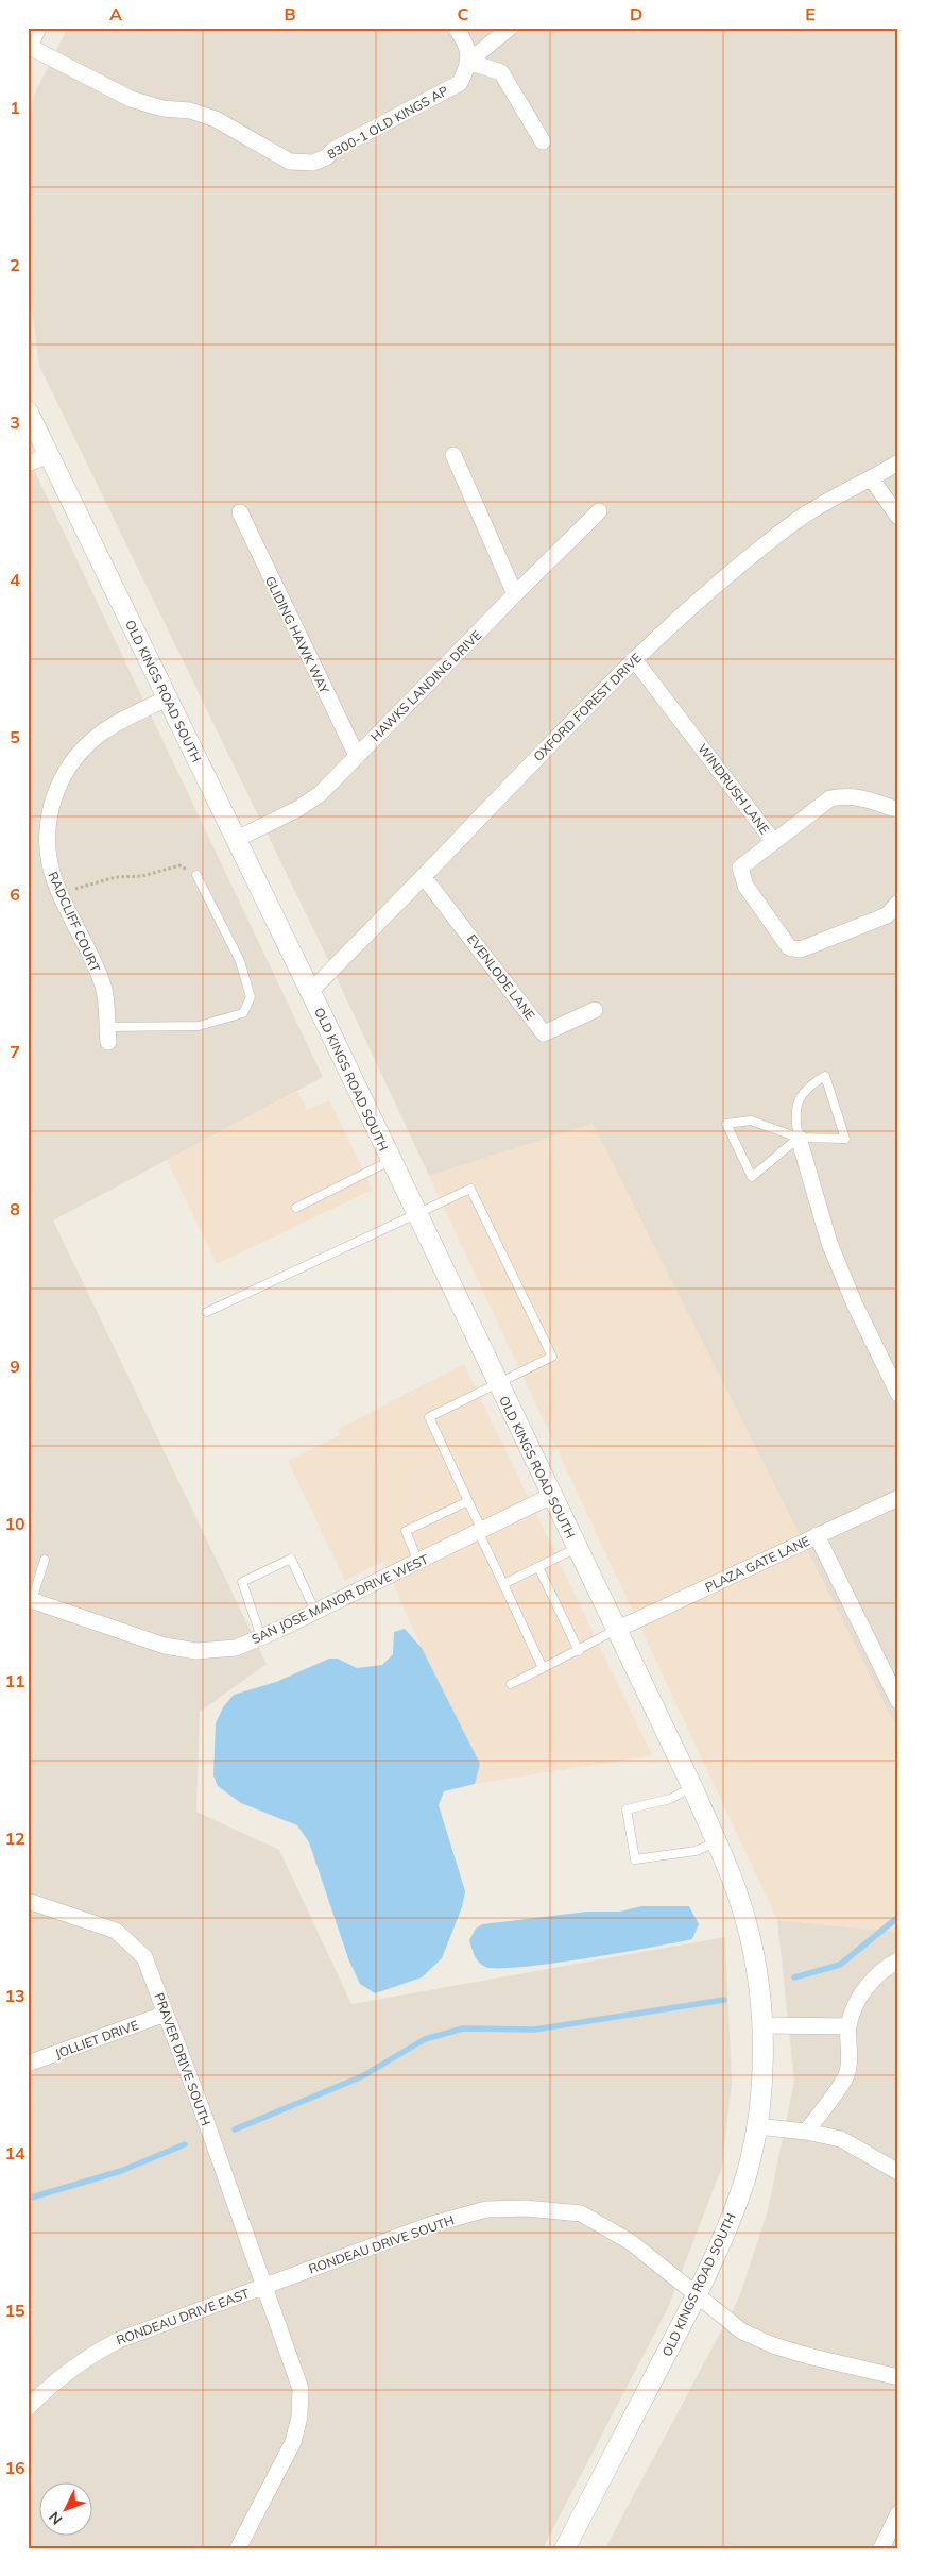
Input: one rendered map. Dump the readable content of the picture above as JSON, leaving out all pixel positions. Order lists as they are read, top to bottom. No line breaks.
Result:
{"streets":{"street":["8300-1 OLD KINGS AP","GLIDING HAWK WAY","HAWKS LANDING DRIVE","OLD KINGS ROAD SOUTH","OXFORD FOREST DRIVE","WINDRUSH LANE","RADCLIFF COURT","EVENLODE LANE","PLAZA GATE LANE","SAN JOSE MANOR DRIVE WEST","JOLLIET DRIVE","PRAVER DRIVE SOUTH","RONDEAU DRIVE SOUTH","RONDEAU DRIVE EAST"]},"crossings":[["GLIDING HAWK WAY","HAWKS LANDING DRIVE"],["HAWKS LANDING DRIVE","OLD KINGS ROAD SOUTH"],["OLD KINGS ROAD SOUTH","OXFORD FOREST DRIVE"],["OLD KINGS ROAD SOUTH","RADCLIFF COURT"],["OLD KINGS ROAD SOUTH","PLAZA GATE LANE"],["OLD KINGS ROAD SOUTH","SAN JOSE MANOR DRIVE WEST"],["OLD KINGS ROAD SOUTH","RONDEAU DRIVE SOUTH"],["OXFORD FOREST DRIVE","WINDRUSH LANE"],["OXFORD FOREST DRIVE","EVENLODE LANE"],["JOLLIET DRIVE","PRAVER DRIVE SOUTH"],["PRAVER DRIVE SOUTH","RONDEAU DRIVE SOUTH"],["PRAVER DRIVE SOUTH","RONDEAU DRIVE EAST"],["RONDEAU DRIVE SOUTH","RONDEAU DRIVE EAST"]],"north":"bottom left","grid":{"columns":["A","B","C","D","E"],"rows":["1","2","3","4","5","6","7","8","9","10","11","12","13","14","15","16"]}}
